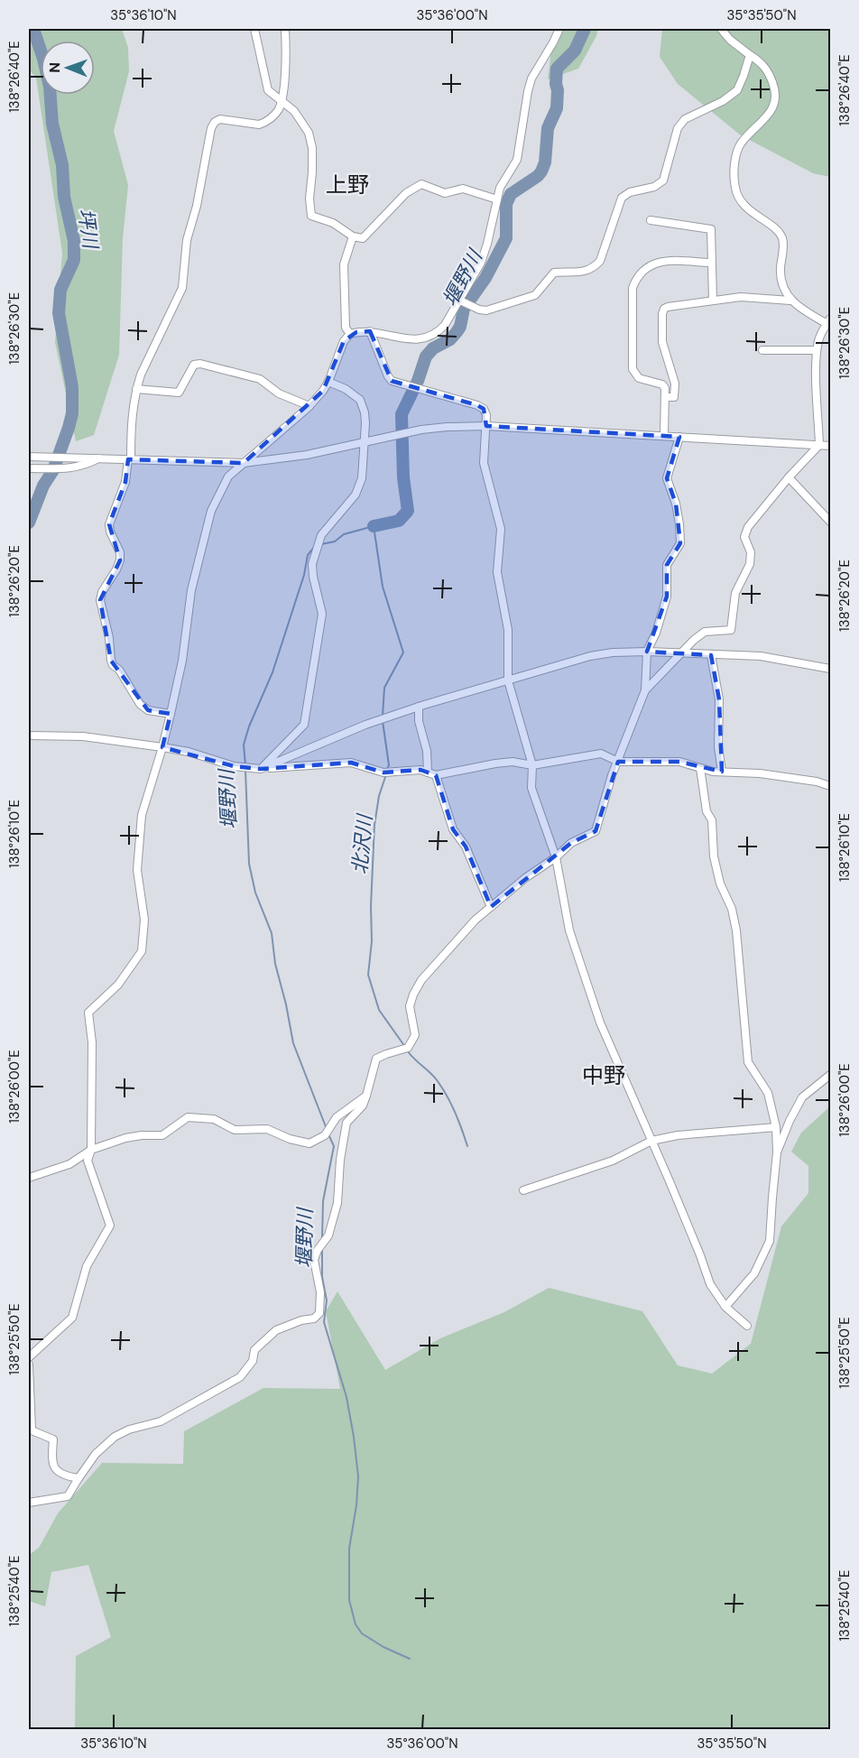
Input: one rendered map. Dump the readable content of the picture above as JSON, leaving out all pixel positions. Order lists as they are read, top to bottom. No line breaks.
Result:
{"districts":["上野","中野"],"water":["坪川","堰野川","北沢川"],"north":"left","coordinates":["35°36'10\"N","35°36'00\"N","35°35'50\"N","138°26'40\"E","138°26'30\"E","138°26'20\"E","138°26'10\"E","138°26'00\"E","138°25'50\"E","138°25'40\"E"]}
